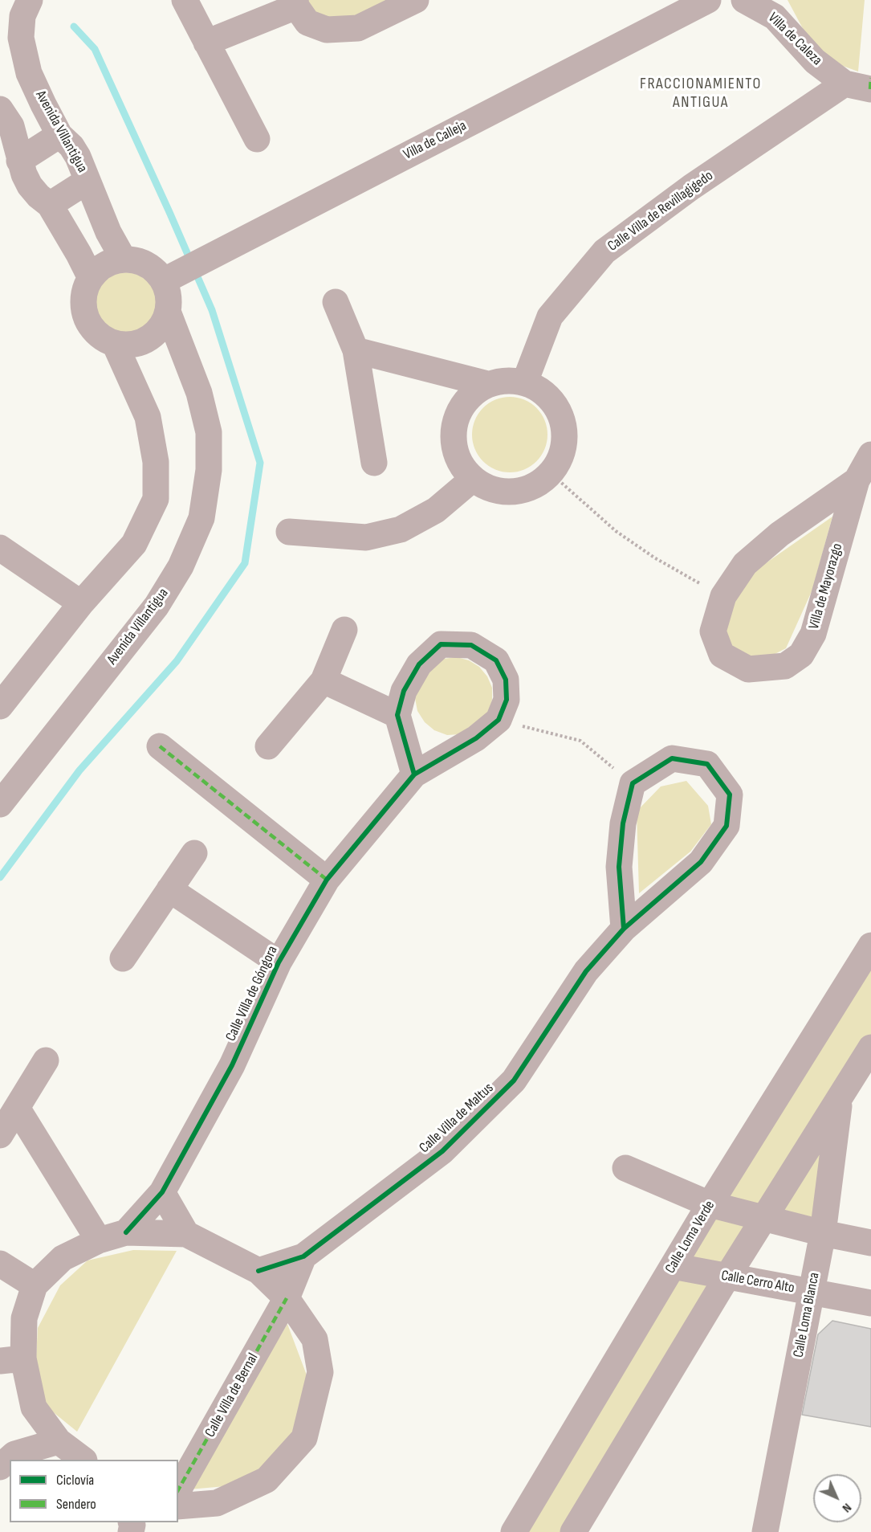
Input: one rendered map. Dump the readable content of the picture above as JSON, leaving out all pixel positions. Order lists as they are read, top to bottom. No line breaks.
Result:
{"streets":{"street":["Villa de Caleza","Avenida Villantigua","Villa de Calleja","Calle Villa de Revillagigedo","Villa de Mayorazgo","Calle Villa de Góngora","Calle Villa de Maltus","Calle Loma Verde","Calle Cerro Alto","Calle Loma Blanca","Calle Villa de Bernal"]},"crossings":[["Villa de Caleza","Calle Villa de Revillagigedo"],["Avenida Villantigua","Villa de Calleja"],["Calle Loma Verde","Calle Cerro Alto"],["Calle Cerro Alto","Calle Loma Blanca"]],"districts":["FRACCIONAMIENTO ANTIGUA"],"legend":["Ciclovía","Sendero"],"north":"bottom right"}
